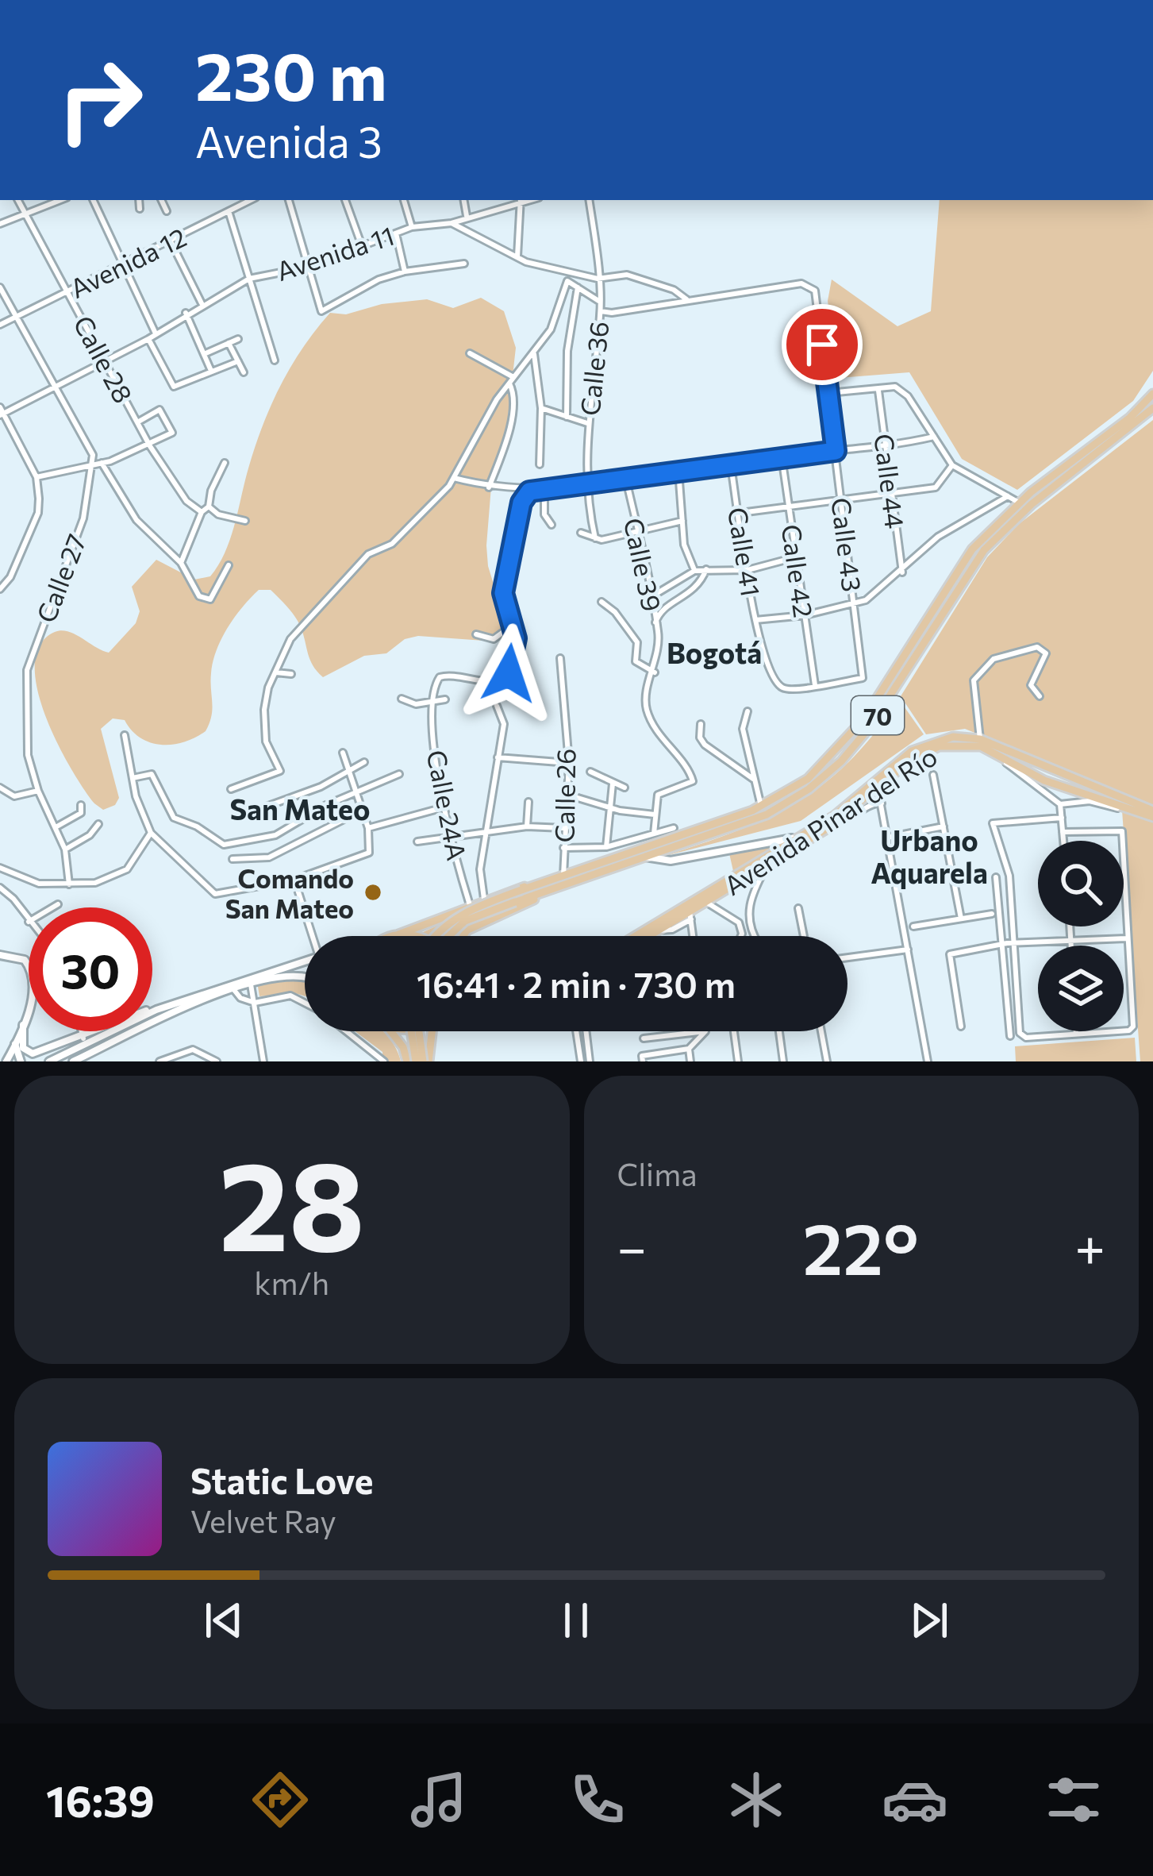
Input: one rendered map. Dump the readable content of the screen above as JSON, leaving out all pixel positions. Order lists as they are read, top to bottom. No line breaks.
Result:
{"streets":{"main road":["70","Avenida Pinar del Río"],"street":["Avenida 11","Avenida 12","Calle 28","Calle 36","Calle 44","Calle 43","Calle 41","Calle 39","Calle 42","Calle 27","Calle 26","Calle 24A"]},"crossings":[["Avenida 11","Calle 28"],["Avenida 12","Calle 28"],["Calle 36","Calle 43"],["Calle 43","Calle 41"],["Calle 43","Calle 42"],["Calle 41","Calle 42"],["70","Calle 26"]],"districts":["Bogotá","San Mateo","Urbano Aquarela"],"places":["Comando San Mateo"],"page":{"turn":["230 m","Avenida 3"],"limit":"30","trip":"16:41 · 2 min · 730 m","tile":[["28","km/h"],"Clima"],"heat":["−","22°","+"],"song":["Static Love","Velvet Ray"],"tabs":"16:39"}}
